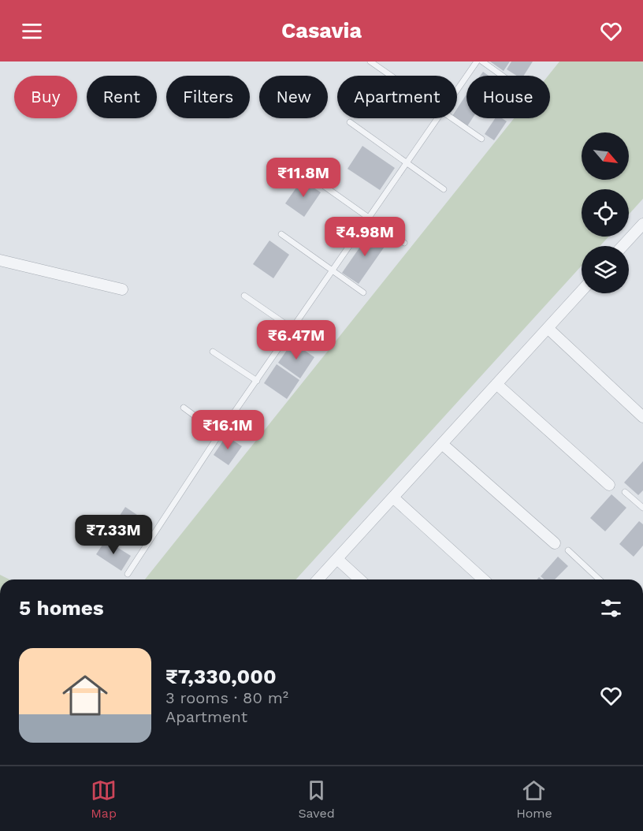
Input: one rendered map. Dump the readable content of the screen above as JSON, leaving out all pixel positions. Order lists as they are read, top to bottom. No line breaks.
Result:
{"north":"bottom right","page":{"header":"Casavia","chip":["Buy","Rent","Filters","New","Apartment","House"],"price":["₹11.8M","₹4.98M","₹6.47M","₹16.1M","₹7.33M"],"heading":"5 homes","list":[{"name":"₹7,330,000","note":"3 rooms · 80 m² · Apartment"}],"tabs":["Map","Saved","Home"]}}
